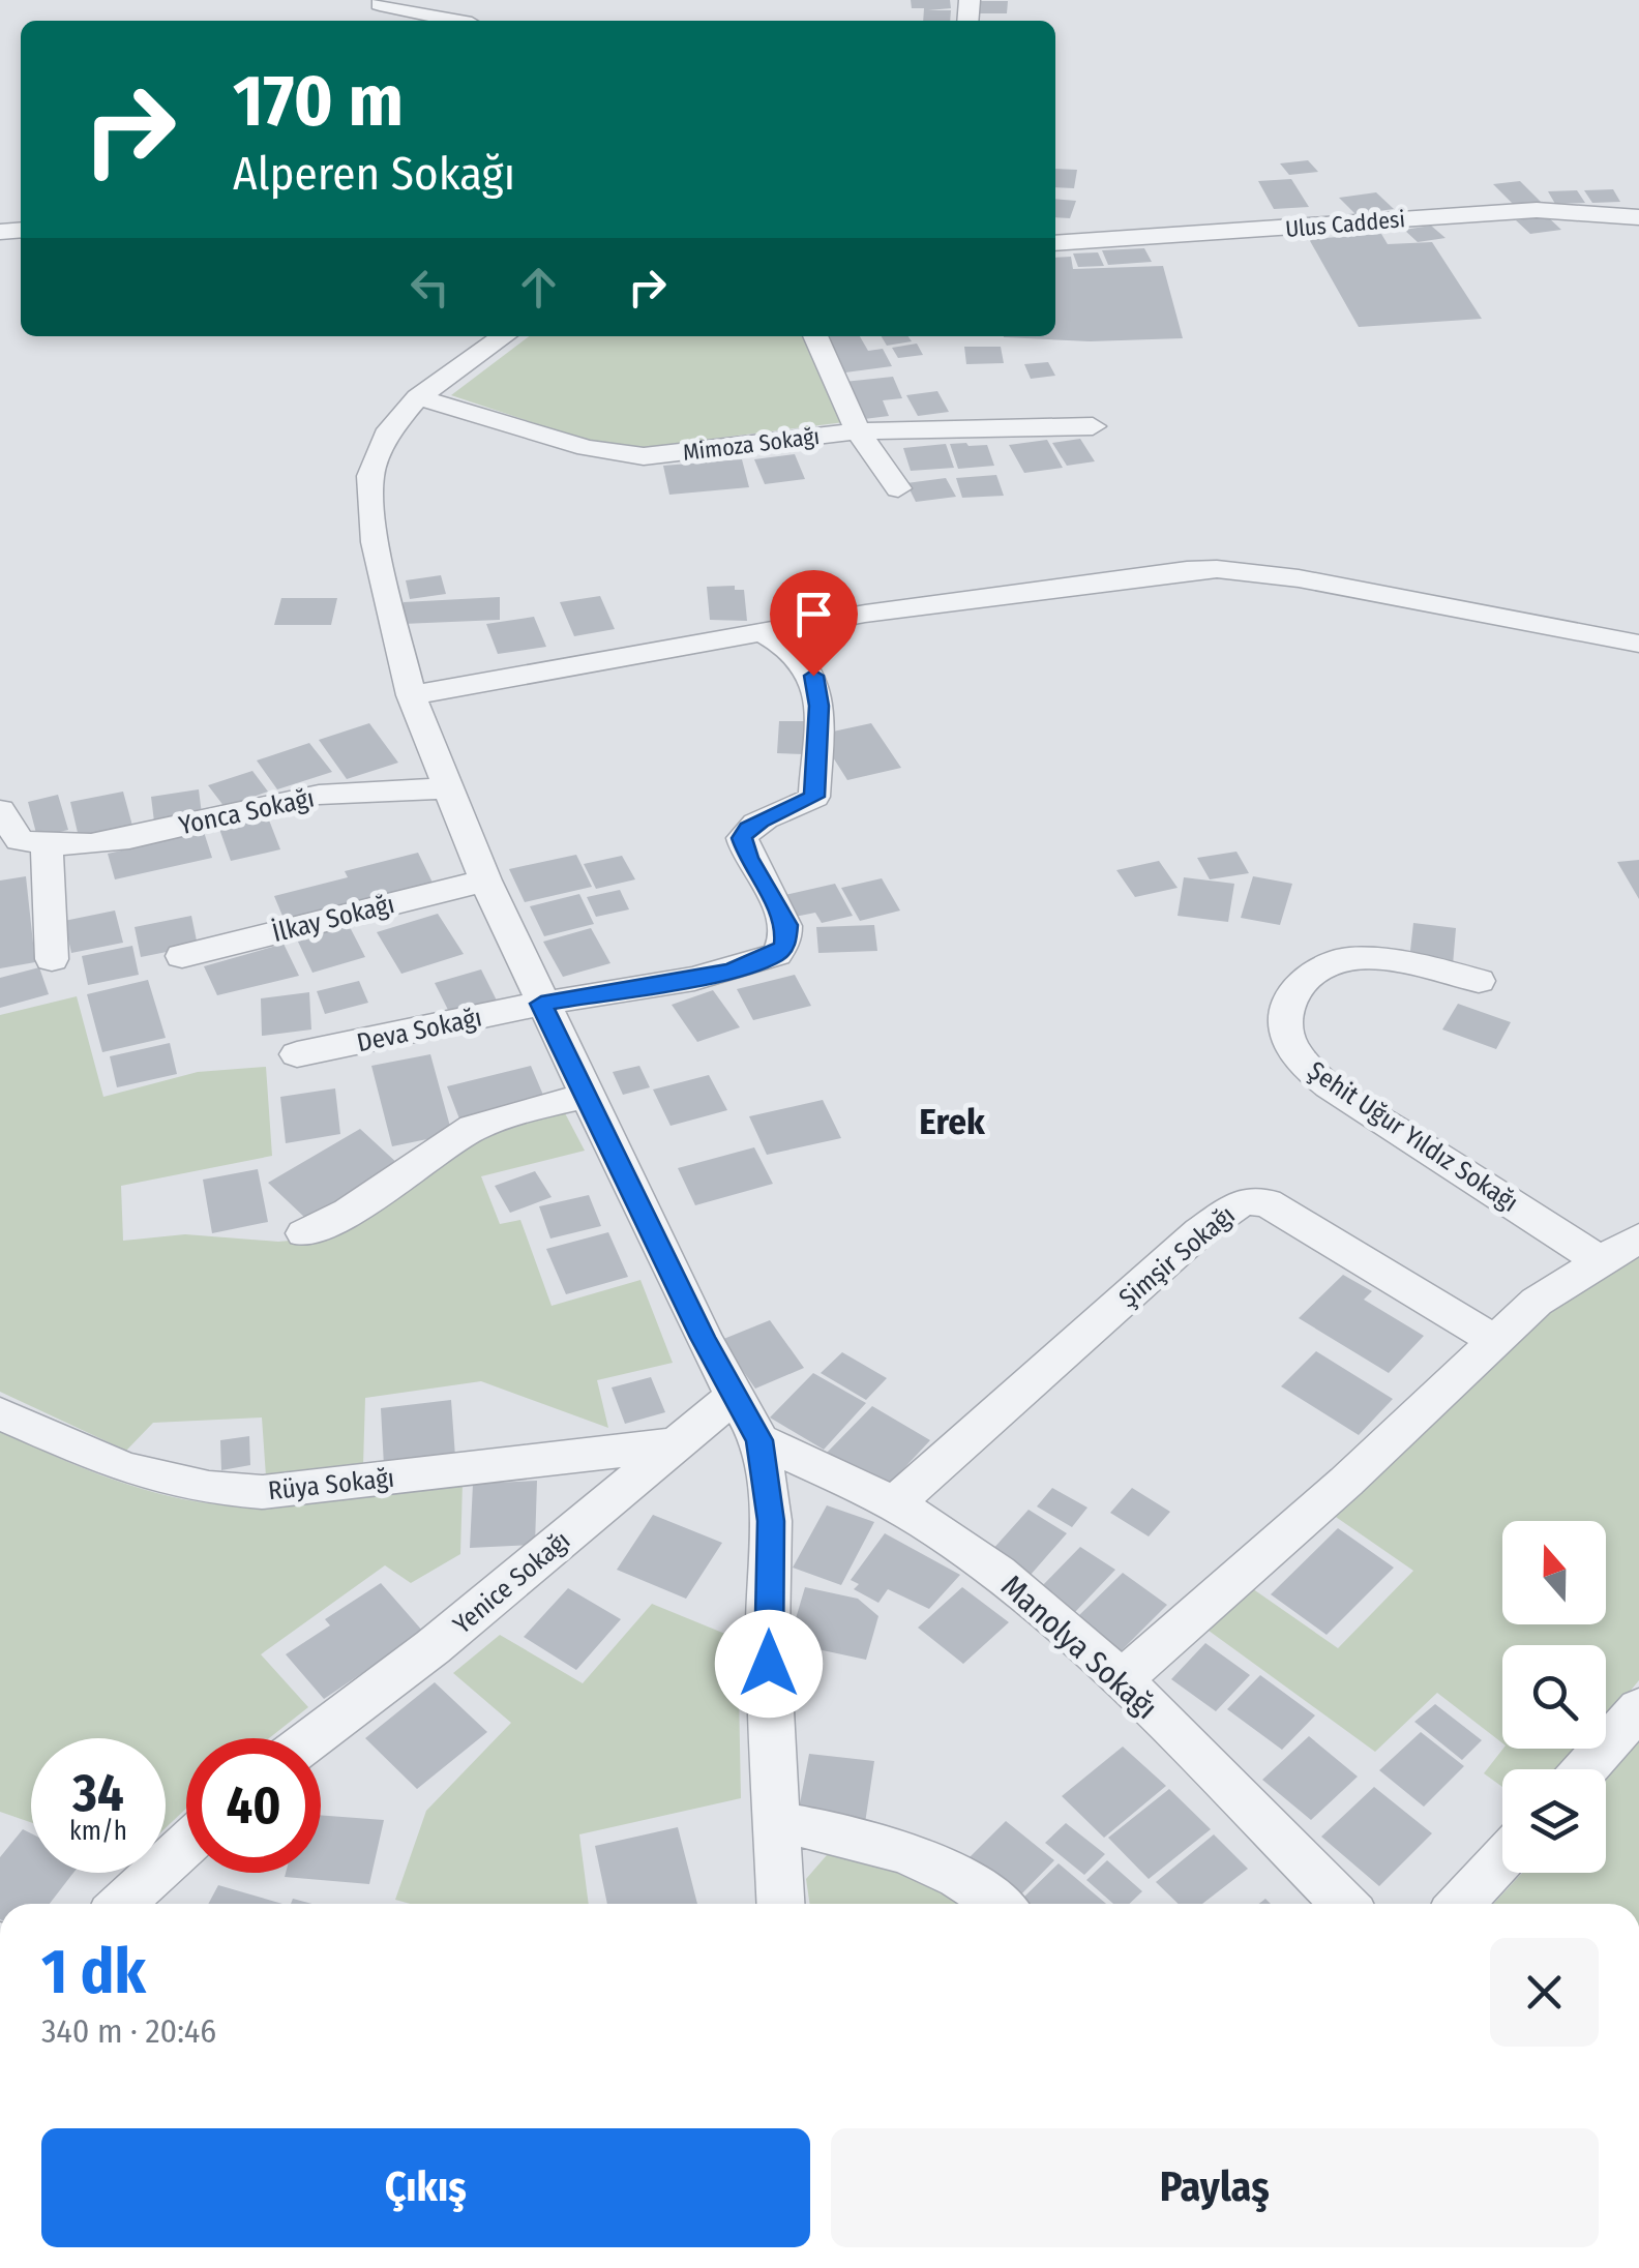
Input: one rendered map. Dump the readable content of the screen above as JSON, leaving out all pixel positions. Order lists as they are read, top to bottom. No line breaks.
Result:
{"streets":{"street":["Ulus Caddesi","Mimoza Sokağı","Yonca Sokağı","İlkay Sokağı","Deva Sokağı","Şehit Uğur Yıldız Sokağı","Şimşir Sokağı","Rüya Sokağı","Yenice Sokağı","Manolya Sokağı"]},"crossings":[["Şimşir Sokağı","Manolya Sokağı"],["Rüya Sokağı","Yenice Sokağı"]],"districts":["Erek"],"north":"top","page":{"turn":["170 m","Alperen Sokağı"],"speed":"34 km/h","limit":"40","heading":["1 dk","340 m · 20:46"],"buttons":["Çıkış","Paylaş"]}}
